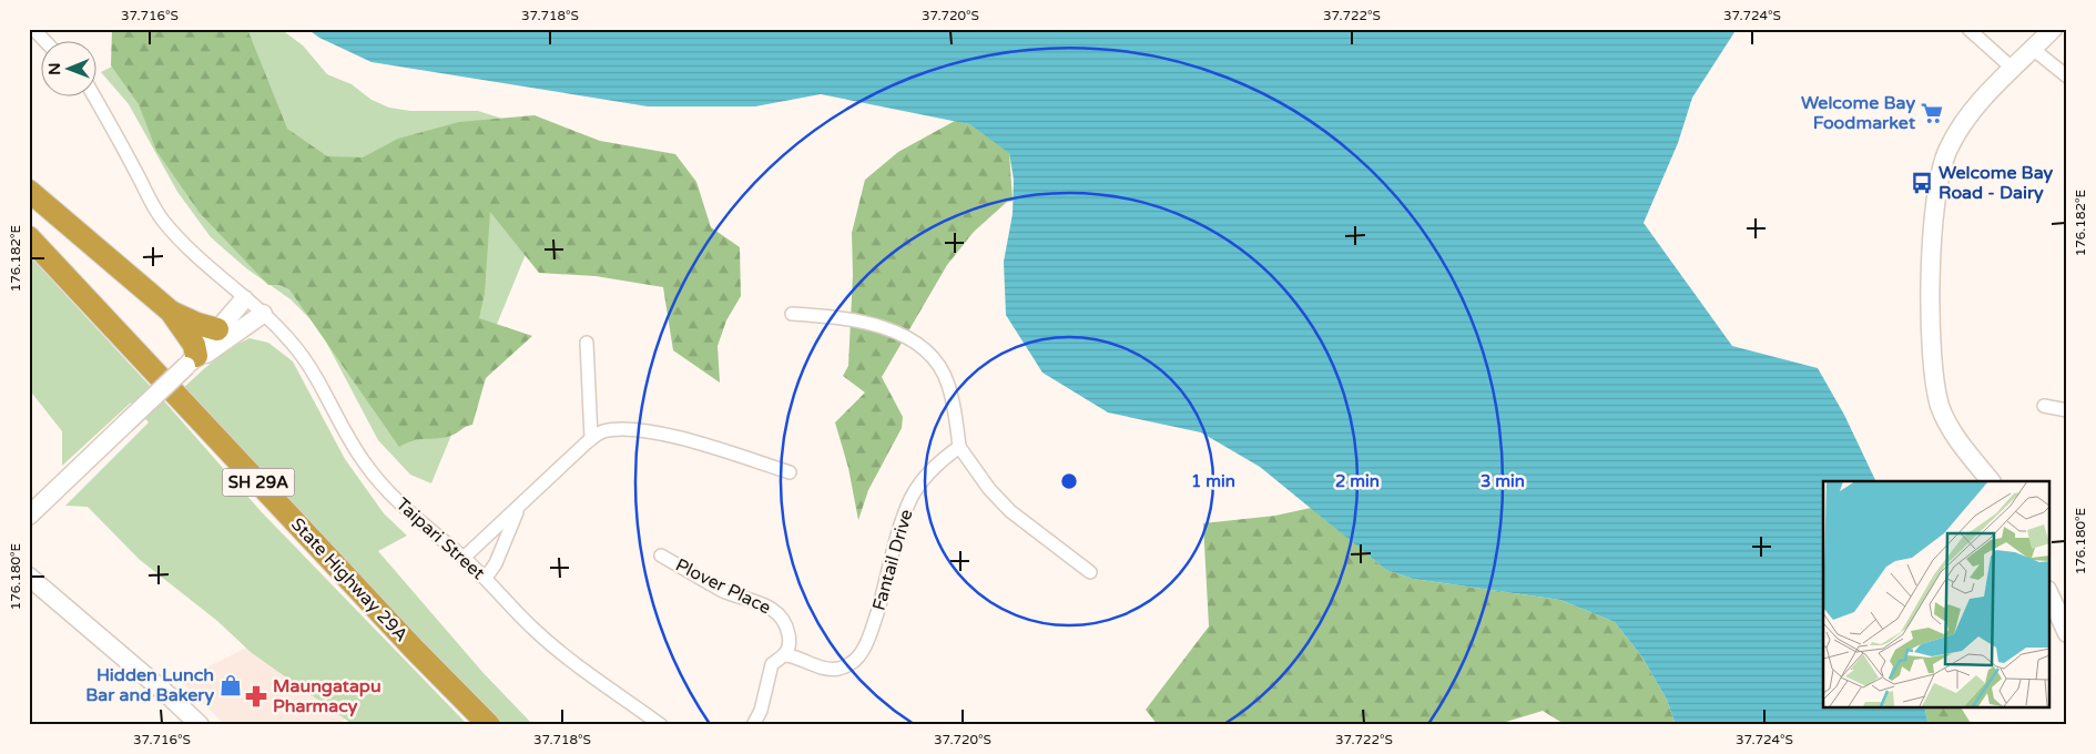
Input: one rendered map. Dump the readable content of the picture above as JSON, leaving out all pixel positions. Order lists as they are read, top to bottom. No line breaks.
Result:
{"streets":{"highway":["SH 29A","State Highway 29A"],"street":["Taipari Street","Fantail Drive","Plover Place"]},"crossings":[["Fantail Drive","Plover Place"]],"places":{"supermarket":["Welcome Bay Foodmarket"],"bus stop":["Welcome Bay Road - Dairy"],"shop":["Hidden Lunch Bar and Bakery"],"pharmacy":["Maungatapu Pharmacy"]},"north":"left","coordinates":["37.716°S","37.718°S","37.720°S","37.722°S","37.724°S","176.182°E","176.180°E"],"rings":["1 min","2 min","3 min"]}
